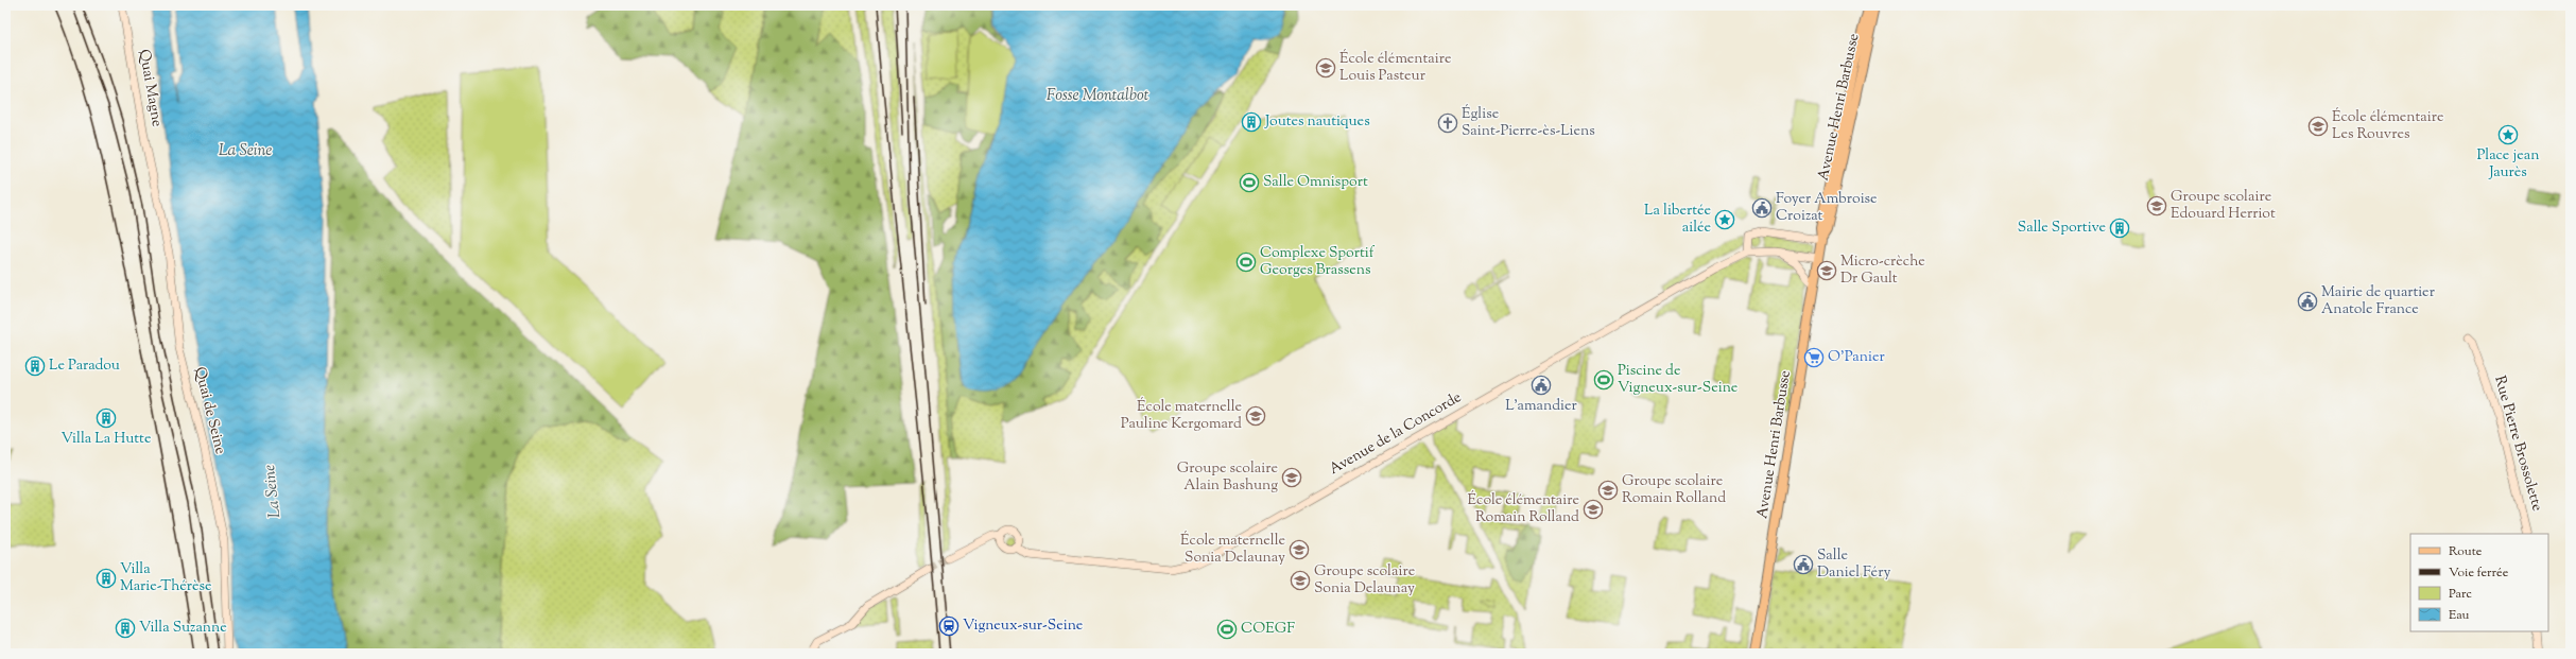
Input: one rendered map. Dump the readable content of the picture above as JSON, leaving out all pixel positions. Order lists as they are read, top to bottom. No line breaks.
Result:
{"streets":{"main road":["Avenue Henri Barbusse"],"street":["Quai Magne","Quai de Seine","Avenue de la Concorde","Rue Pierre Brossolette"]},"crossings":[["Quai Magne","Quai de Seine"],["Avenue Henri Barbusse","Avenue de la Concorde"]],"water":["Fosse Montalbot","La Seine"],"places":{"school or university":["École élémentaire Louis Pasteur","École élémentaire Les Rouvres","Groupe scolaire Edouard Herriot","Micro-crèche Dr Gault","École maternelle Pauline Kergomard","Groupe scolaire Alain Bashung","Groupe scolaire Romain Rolland","École élémentaire Romain Rolland","École maternelle Sonia Delaunay","Groupe scolaire Sonia Delaunay"],"building":["Joutes nautiques","Salle Sportive","Le Paradou","Villa La Hutte","Villa Marie-Thérèse","Villa Suzanne"],"church":["Église Saint-Pierre-ès-Liens"],"place":["Place jean Jaurès","La libertée ailée"],"sports":["Salle Omnisport","Complexe Sportif Georges Brassens","Piscine de Vigneux-sur-Seine","COEGF"],"public building":["Foyer Ambroise Croizat","Mairie de quartier Anatole France","L'amandier","Salle Daniel Féry"],"supermarket":["O'Panier"],"station":["Vigneux-sur-Seine"]},"legend":["Route","Voie ferrée","Parc","Eau"]}
